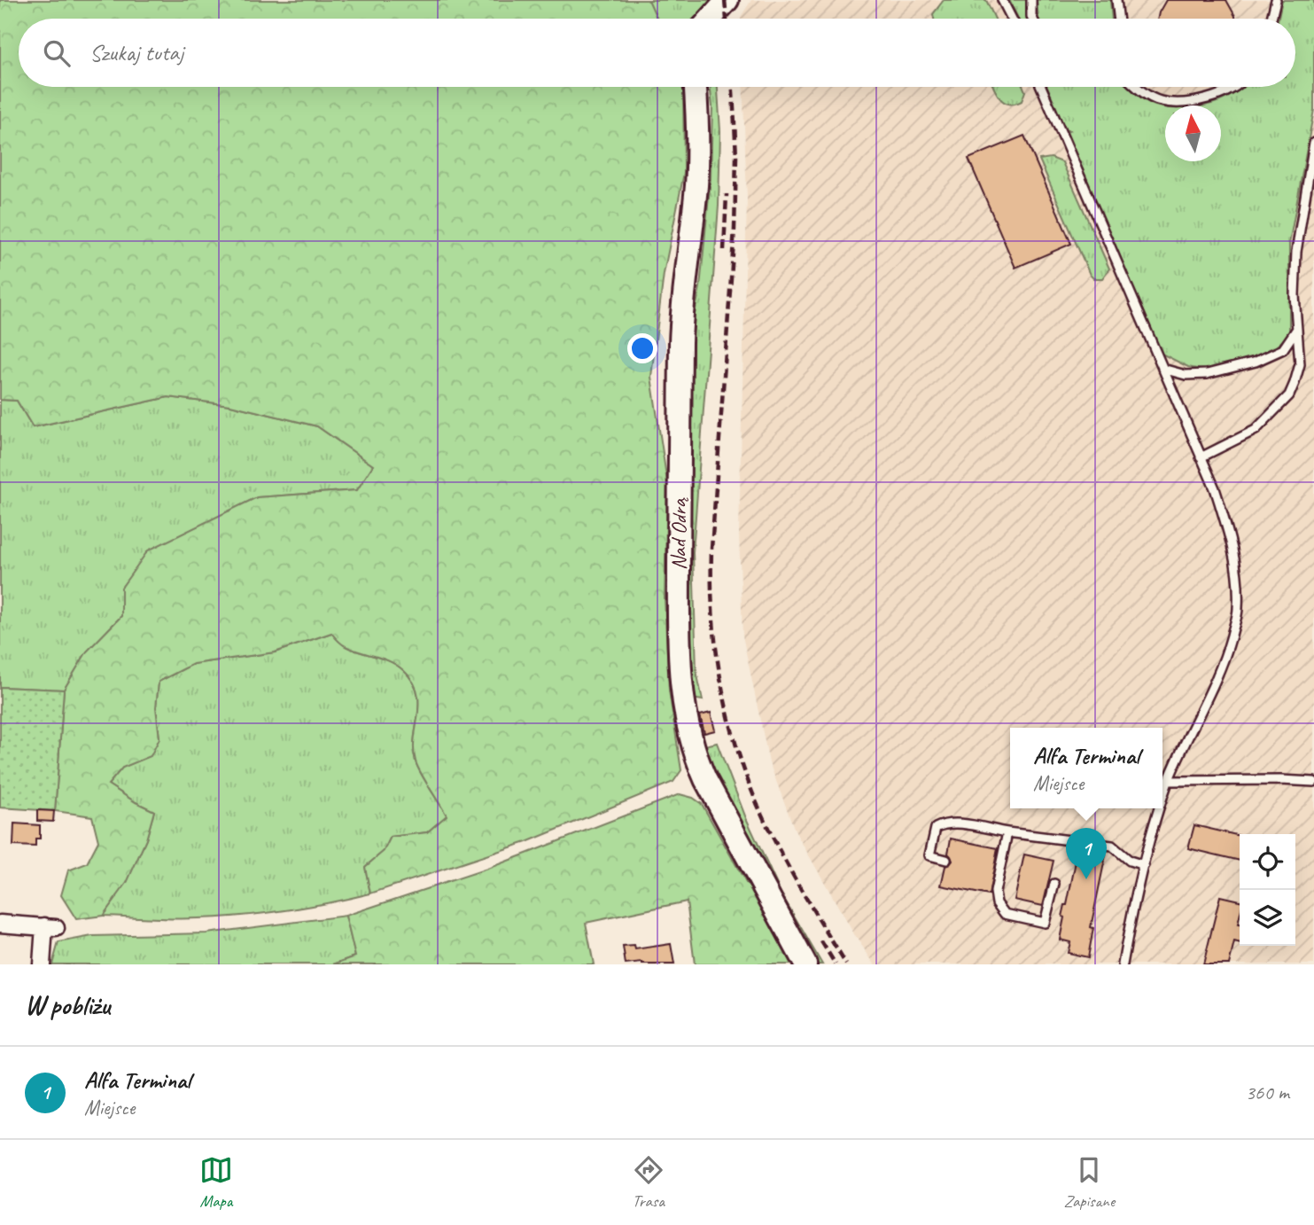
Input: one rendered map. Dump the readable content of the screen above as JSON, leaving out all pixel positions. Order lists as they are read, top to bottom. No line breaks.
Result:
{"streets":{"street":["Nad Odrą"]},"north":"top","page":{"search":"Szukaj tutaj","popup":["Alfa Terminal","Miejsce"],"pins":"1","heading":"W pobliżu","list":[{"mark":"1","name":"Alfa Terminal","note":"Miejsce","value":"360 m"}],"nav":["Mapa","Trasa","Zapisane"]}}
